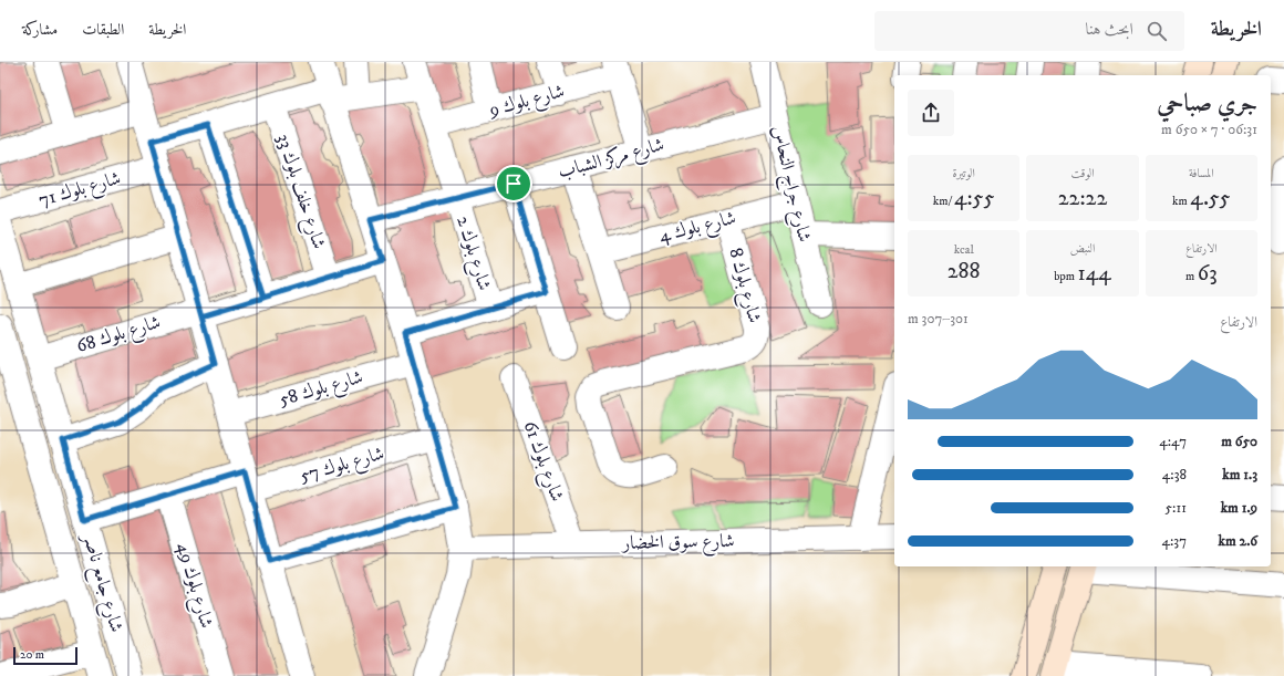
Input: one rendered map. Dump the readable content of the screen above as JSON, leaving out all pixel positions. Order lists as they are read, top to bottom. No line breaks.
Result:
{"streets":{"street":["شارع بلوك 9","شارع مركز الشباب","شارع جراج النحاس","شارع بلوك 71","شارع خلف بلوك 33","شارع بلوك 4","شارع بلوك 2","شارع بلوك 8","شارع بلوك 68","شارع بلوك 58","شارع بلوك 61","شارع بلوك 57","شارع سوق الخضار","شارع جامع ناصر","شارع بلوك 49"]},"crossings":[["شارع بلوك 9","شارع بلوك 2"],["شارع مركز الشباب","شارع جراج النحاس"],["شارع مركز الشباب","شارع بلوك 2"],["شارع جراج النحاس","شارع بلوك 4"],["شارع خلف بلوك 33","شارع بلوك 68"],["شارع بلوك 4","شارع بلوك 8"],["شارع بلوك 68","شارع جامع ناصر"],["شارع بلوك 61","شارع سوق الخضار"],["شارع بلوك 57","شارع جامع ناصر"],["شارع بلوك 57","شارع بلوك 49"]],"scale_bar":"20 m","page":{"header":"الخريطة","search":"ابحث هنا","nav":["الخريطة","الطبقات","مشاركة"],"heading":["جري صباحي","06:31 · 7 × 650 m"],"stats":[["المسافة","4.55 km"],["الوقت","22:22"],["الوتيرة","4:55 /km"],["الارتفاع","63 m"],["النبض","144 bpm"],["kcal","288"]],"chart":["الارتفاع","301–307 m"],"list":[{"name":"650 m","note":"4:47"},{"name":"1.3 km","note":"4:38"},{"name":"1.9 km","note":"5:11"},{"name":"2.6 km","note":"4:37"}],"scale":"20 m"}}
